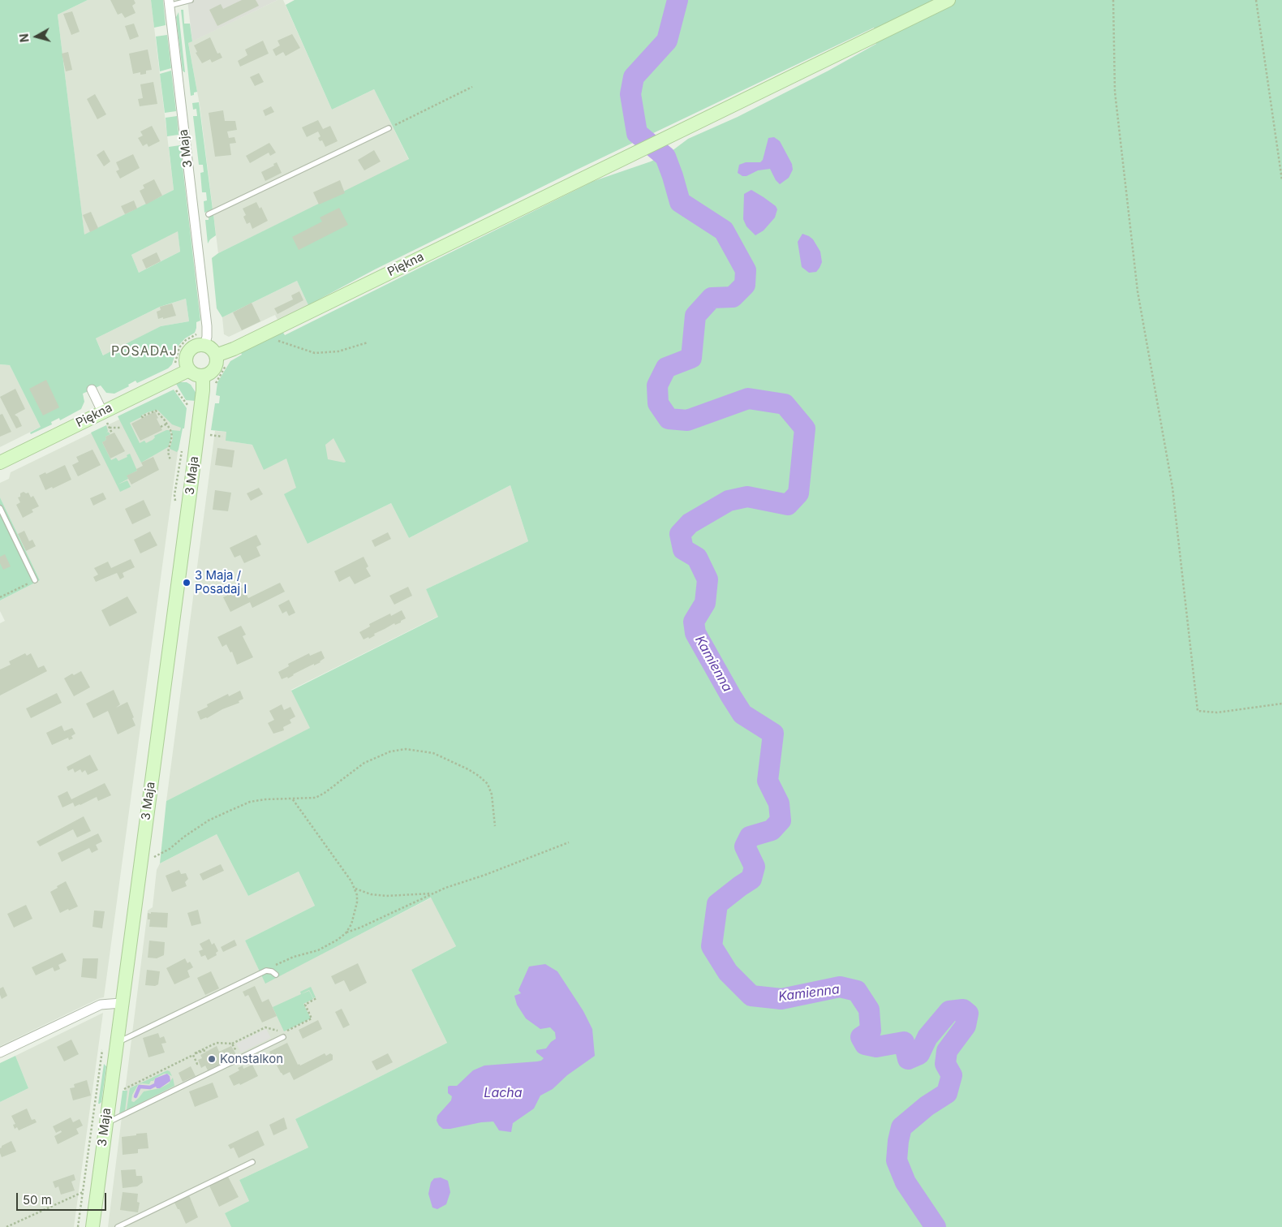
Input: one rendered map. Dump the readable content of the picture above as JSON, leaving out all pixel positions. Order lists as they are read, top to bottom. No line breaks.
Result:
{"streets":{"street":["3 Maja","Piękna"]},"crossings":[["3 Maja","Piękna"]],"districts":["POSADAJ"],"water":["Kamienna","Lacha"],"places":["3 Maja / Posadaj I","Konstalkon"],"scale_bar":"50 m","north":"left"}
